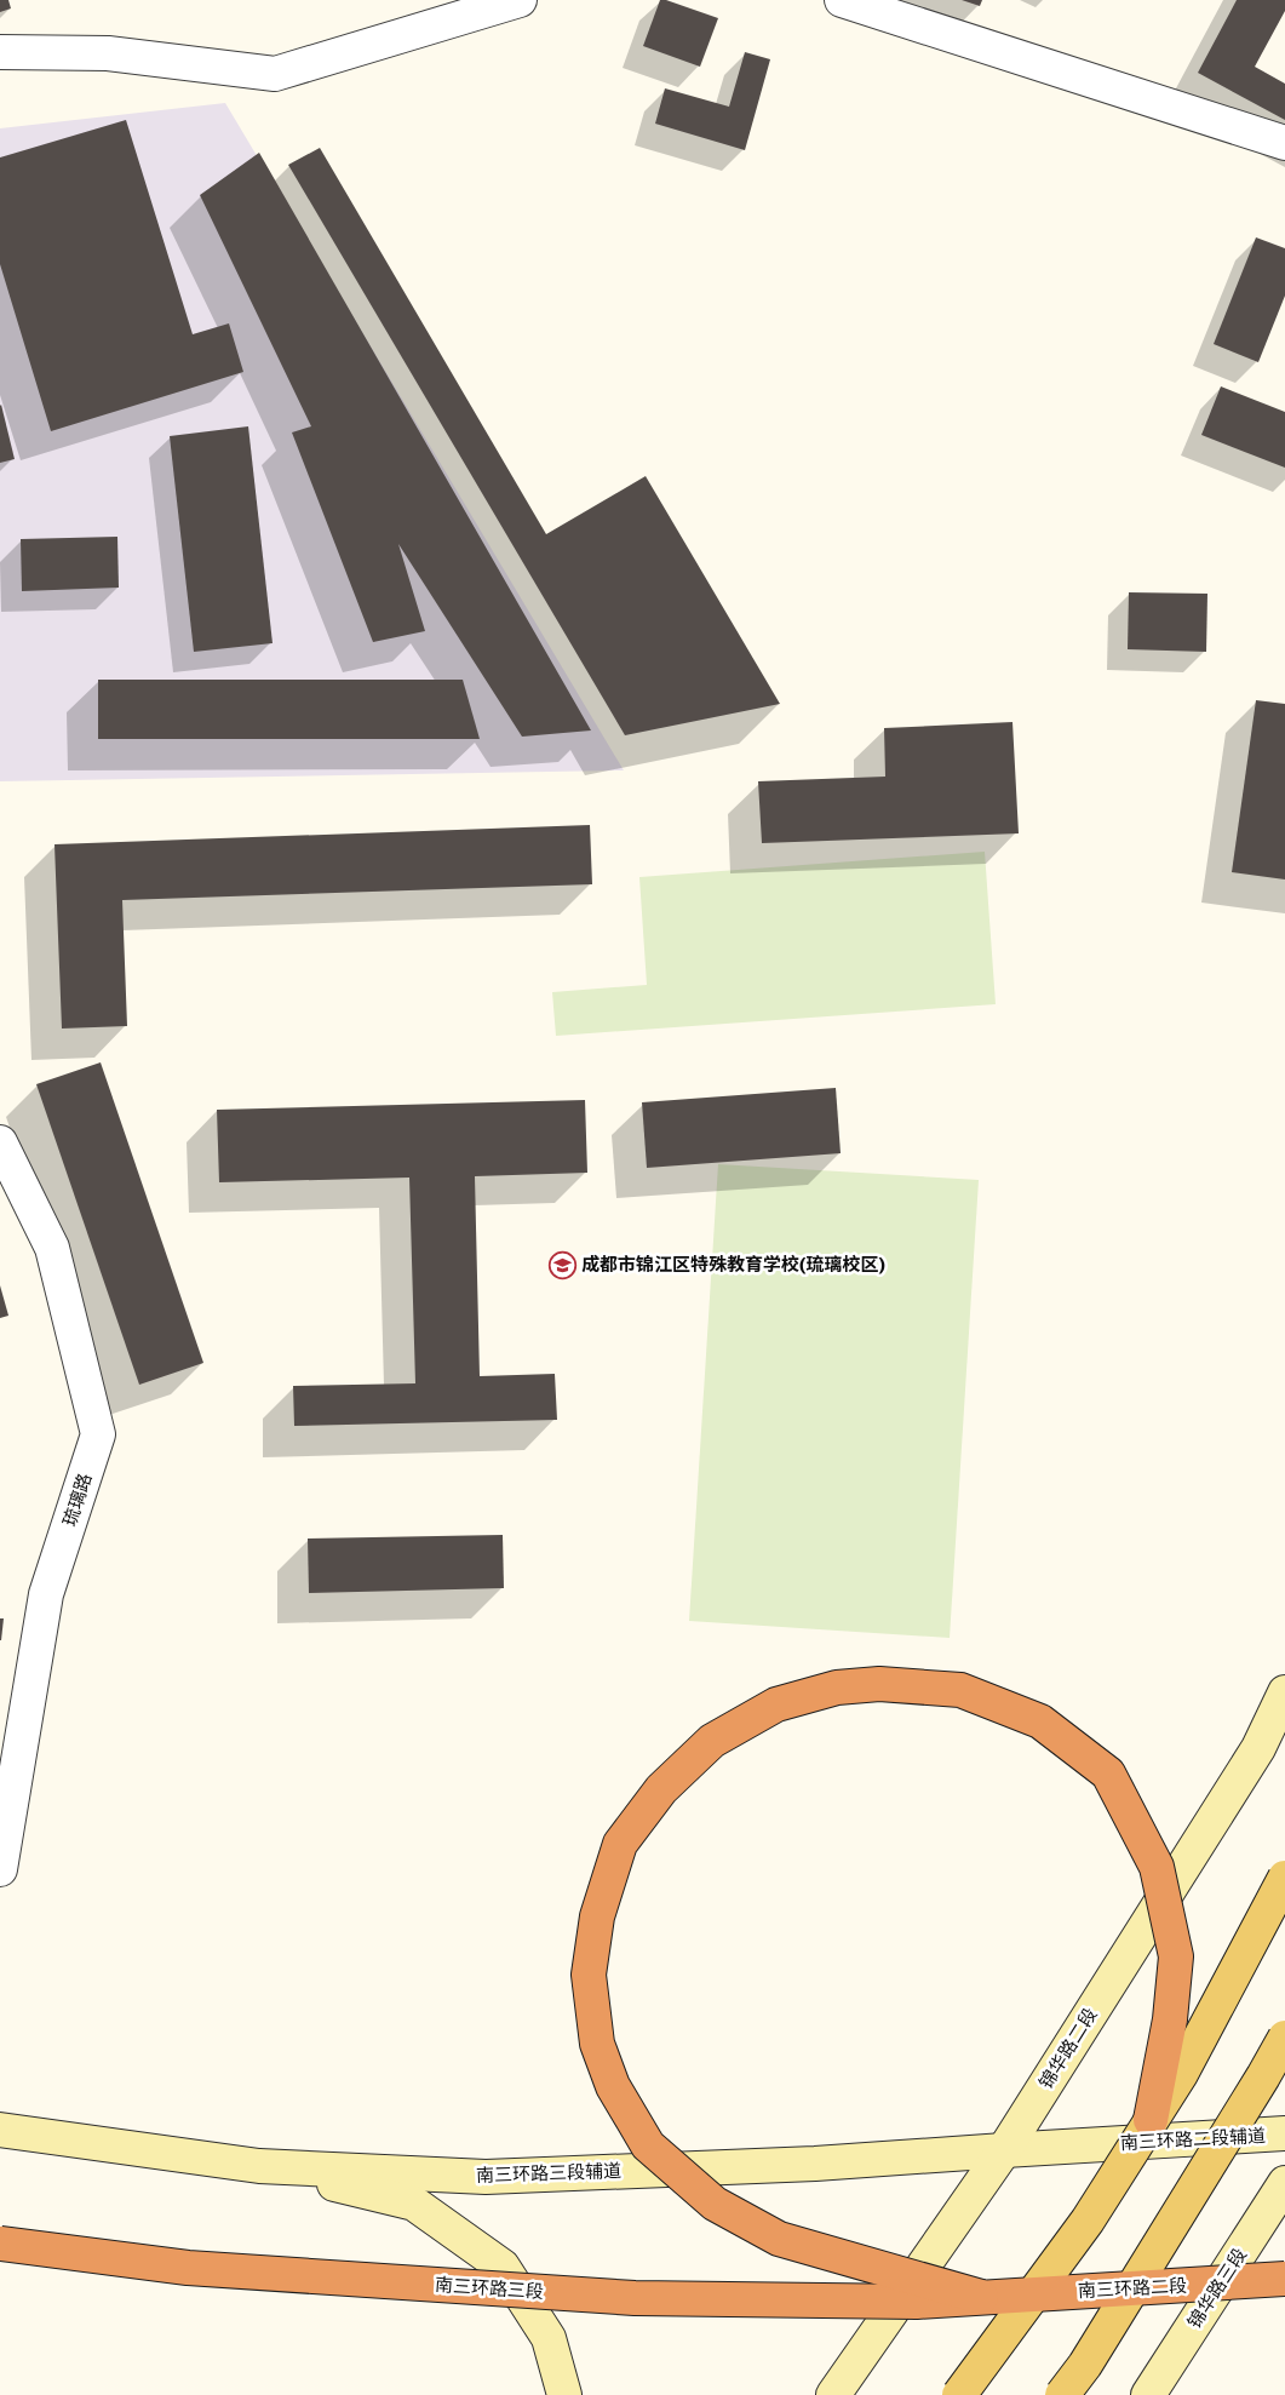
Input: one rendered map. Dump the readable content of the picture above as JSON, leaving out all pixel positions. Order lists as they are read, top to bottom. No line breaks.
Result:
{"streets":{"highway":["南三环路三段","南三环路二段"],"main road":["锦华路二段","南三环路二段辅道","南三环路三段辅道","锦华路三段"],"street":["琉璃路"]},"crossings":[["锦华路二段","南三环路三段辅道"],["南三环路二段辅道","南三环路三段辅道"],["南三环路三段","南三环路二段"]],"places":{"school or university":["成都市锦江区特殊教育学校(琉璃校区)"]}}
